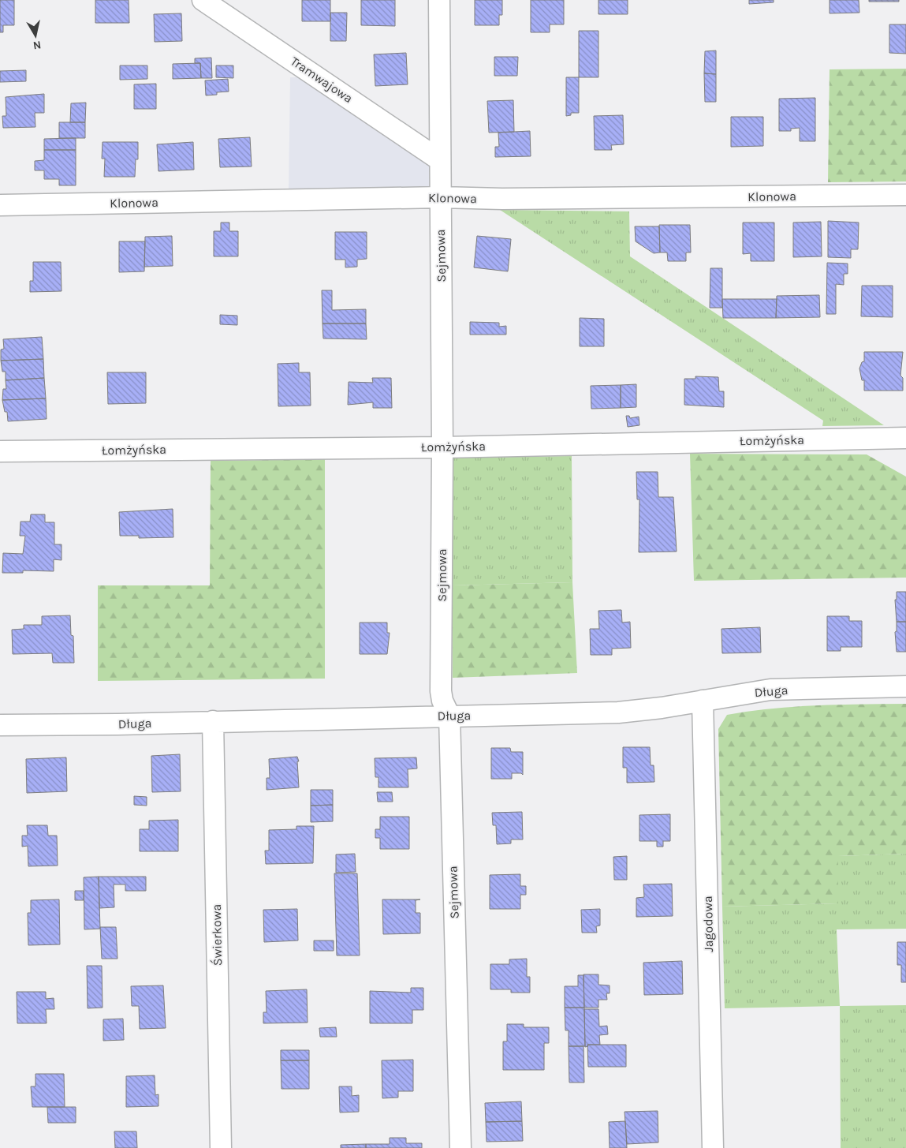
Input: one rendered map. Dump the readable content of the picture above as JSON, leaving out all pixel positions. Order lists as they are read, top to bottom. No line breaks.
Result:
{"streets":{"street":["Tramwajowa","Klonowa","Sejmowa","Łomżyńska","Długa","Jagodowa","Świerkowa"]},"crossings":[["Tramwajowa","Sejmowa"],["Klonowa","Sejmowa"],["Sejmowa","Łomżyńska"],["Sejmowa","Długa"],["Długa","Jagodowa"],["Długa","Świerkowa"]],"north":"bottom"}
